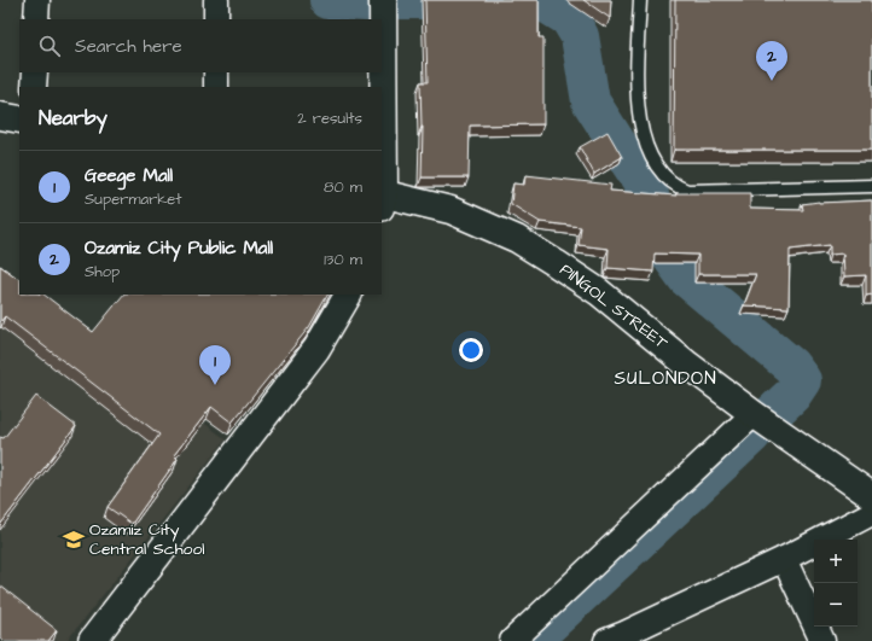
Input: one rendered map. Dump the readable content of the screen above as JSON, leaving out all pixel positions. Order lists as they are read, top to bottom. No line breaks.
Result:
{"streets":{"street":["PINGOL STREET"]},"districts":["SULONDON"],"places":{"school or university":["Ozamiz City Central School"]},"page":{"search":"Search here","pins":["2","1"],"heading":["Nearby","2 results"],"list":[{"mark":"1","name":"Geege Mall","note":"Supermarket","value":"80 m"},{"mark":"2","name":"Ozamiz City Public Mall","note":"Shop","value":"130 m"}],"map_buttons":["+","−"]}}
